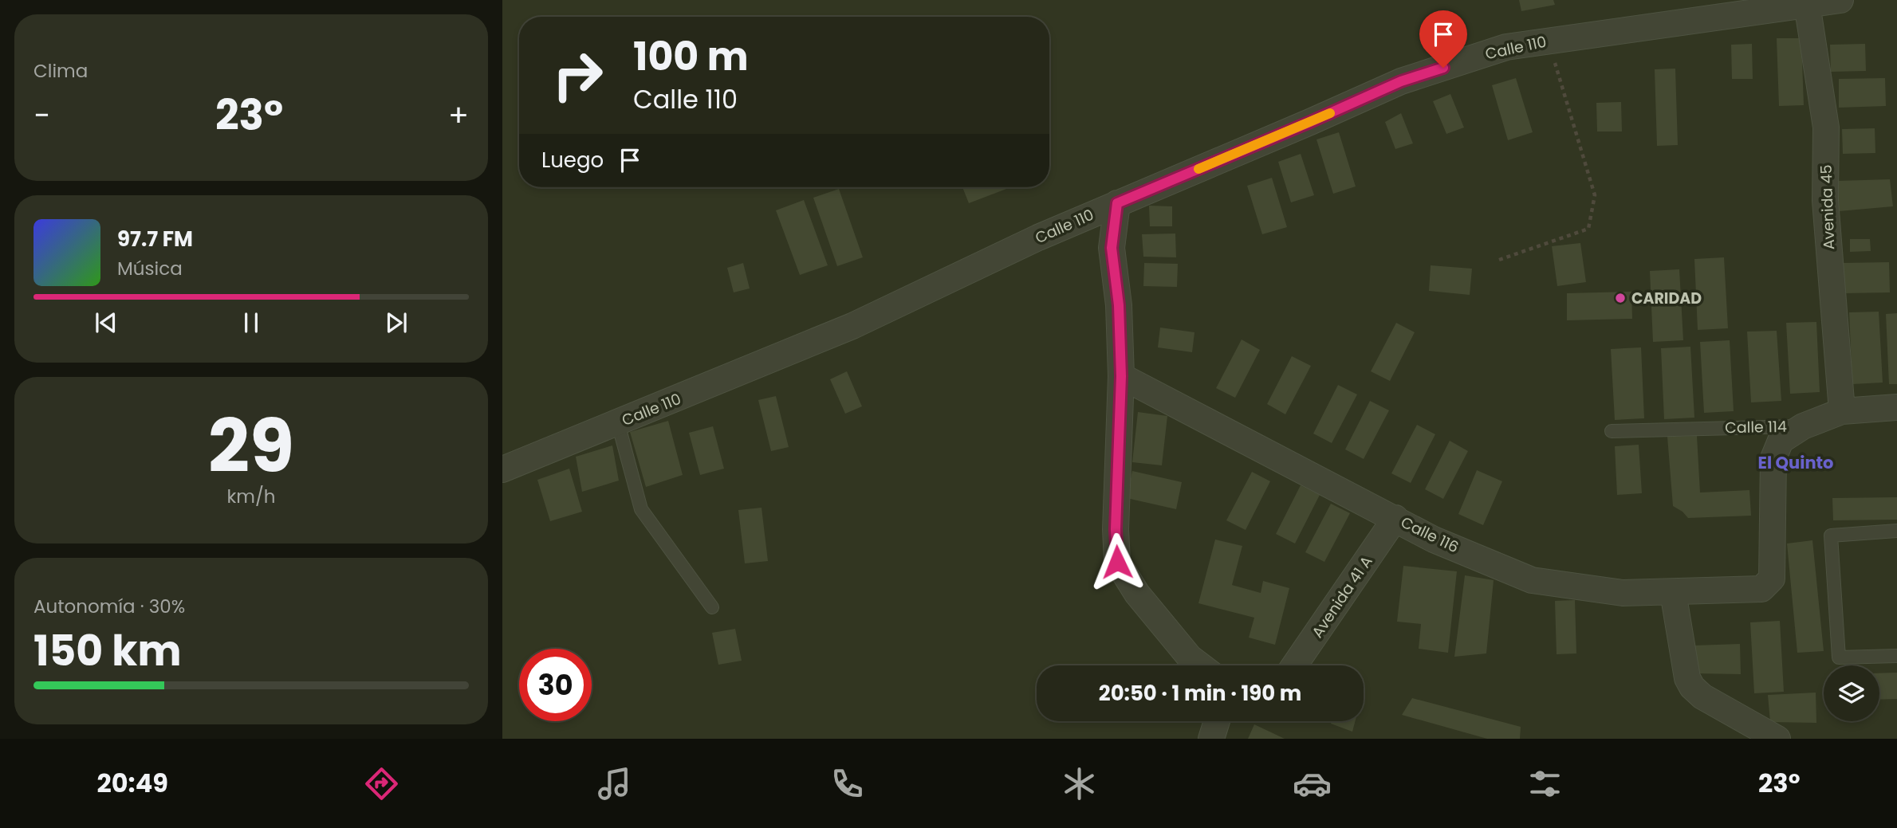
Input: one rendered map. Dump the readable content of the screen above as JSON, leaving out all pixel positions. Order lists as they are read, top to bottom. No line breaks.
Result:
{"streets":{"street":["Calle 110","Avenida 45","Calle 114","Calle 116","Avenida 41 A"]},"crossings":[["Calle 110","Avenida 45"],["Avenida 45","Calle 114"],["Calle 114","Calle 116"],["Calle 116","Avenida 41 A"]],"districts":["El Quinto"],"places":["CARIDAD"],"page":{"tile":["Clima",["29","km/h"],["Autonomía · 30%","150 km"]],"turn":["100 m","Calle 110"],"heat":["−","23°","+"],"then":"Luego","song":["97.7 FM","Música"],"limit":"30","trip":"20:50 · 1 min · 190 m","tabs":["20:49","23°"]}}
